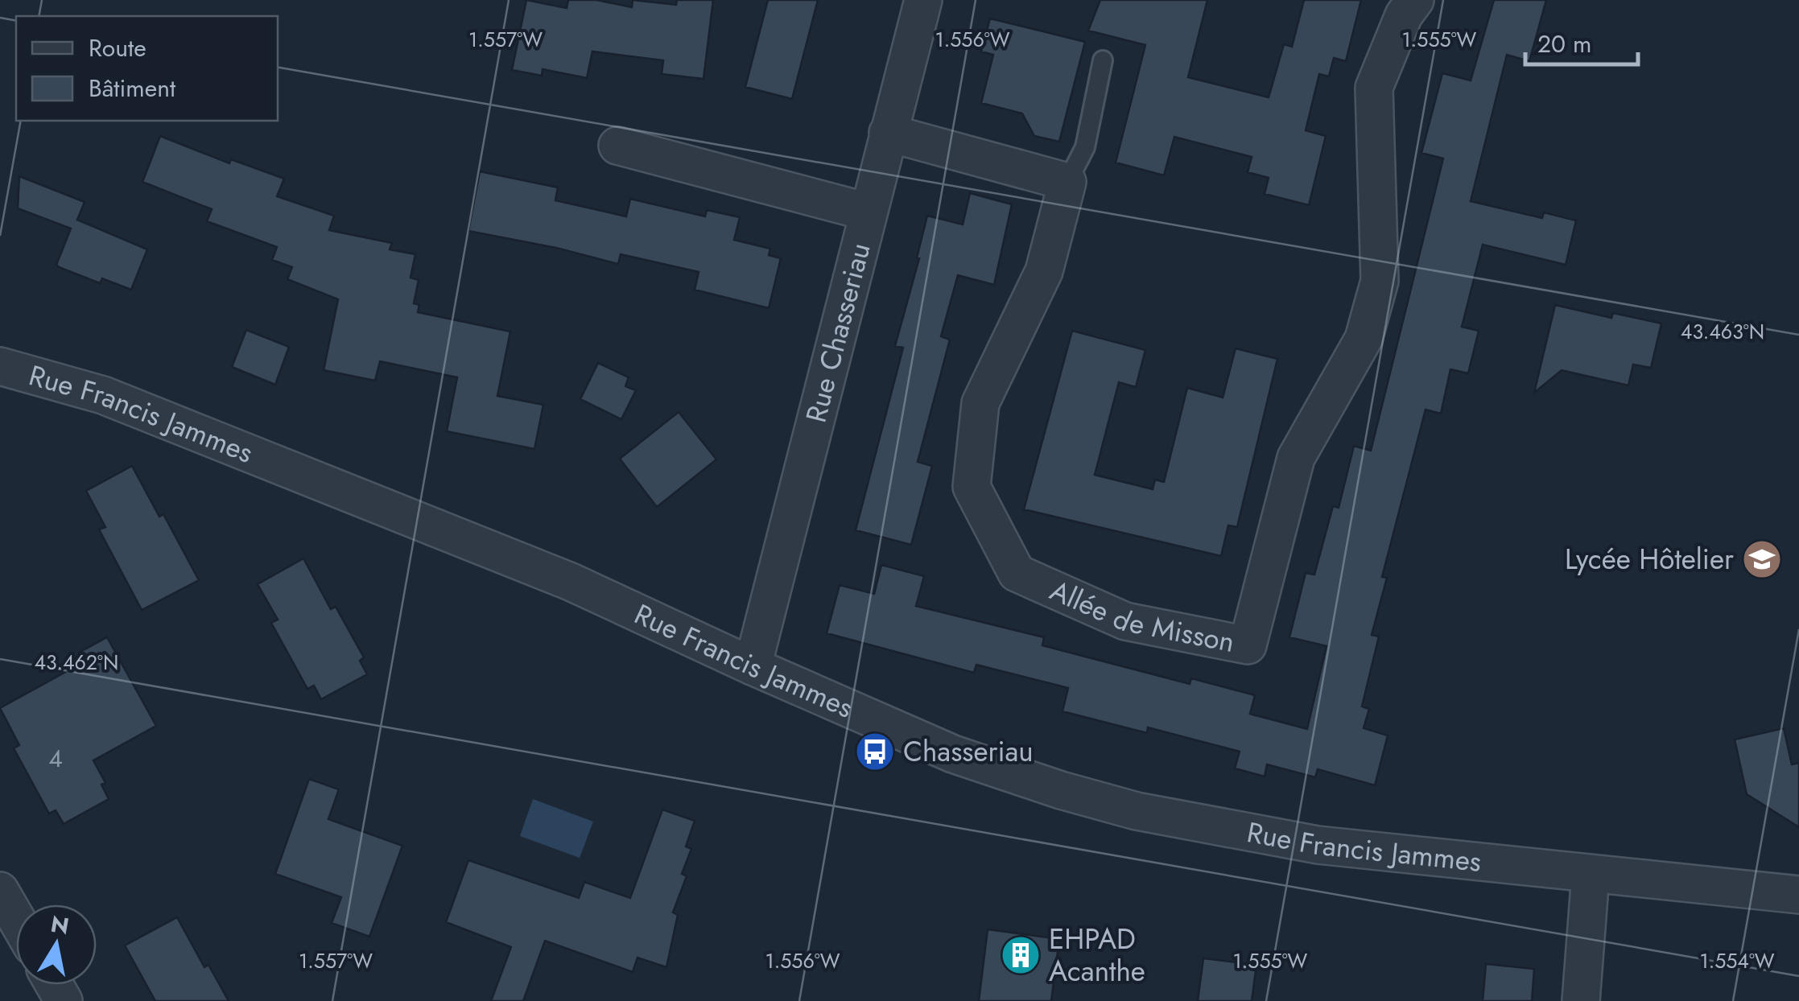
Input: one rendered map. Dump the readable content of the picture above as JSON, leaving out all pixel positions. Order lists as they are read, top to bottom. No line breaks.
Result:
{"streets":{"street":["Rue Chasseriau","Rue Francis Jammes","Allée de Misson"]},"crossings":[["Rue Chasseriau","Rue Francis Jammes"]],"places":{"school or university":["Lycée Hôtelier"],"bus stop":["Chasseriau"],"building":["EHPAD Acanthe"]},"house_numbers":["4"],"legend":["Route","Bâtiment"],"scale_bar":"20 m","north":"top","coordinates":["1.557°W","1.556°W","1.555°W","43.463°N","43.462°N","1.554°W"]}
